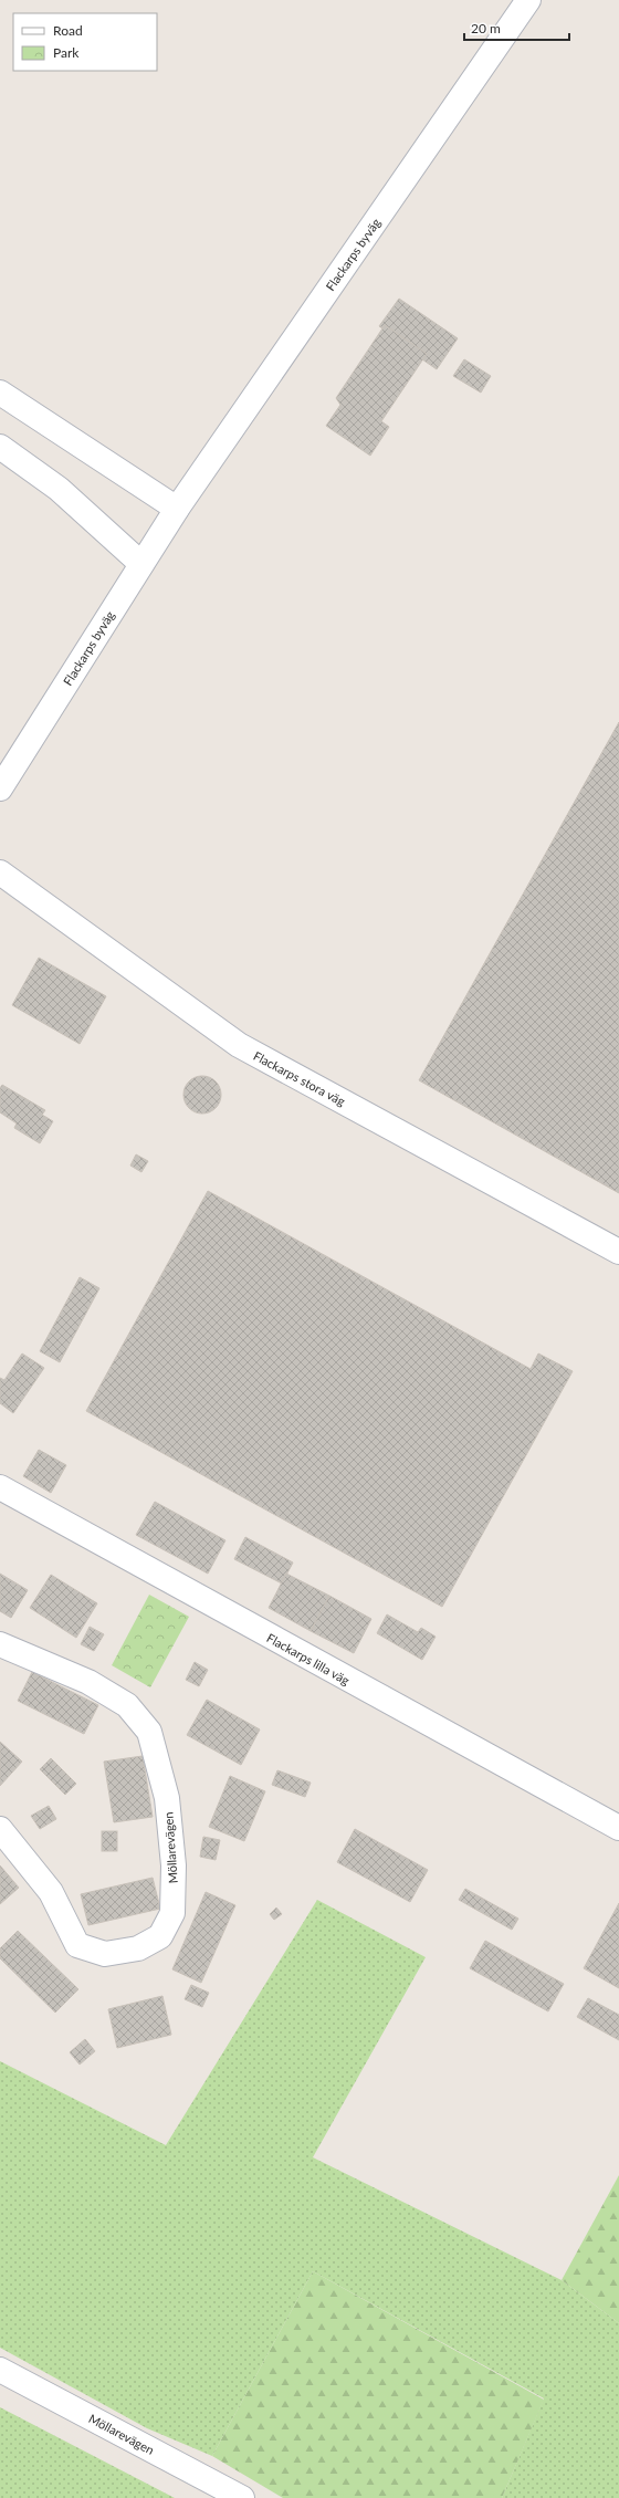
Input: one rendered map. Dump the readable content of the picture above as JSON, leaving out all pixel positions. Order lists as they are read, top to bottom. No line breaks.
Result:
{"streets":{"street":["Flackarps byväg","Flackarps stora väg","Flackarps lilla väg","Möllarevägen"]},"legend":["Road","Park"],"scale_bar":"20 m"}
